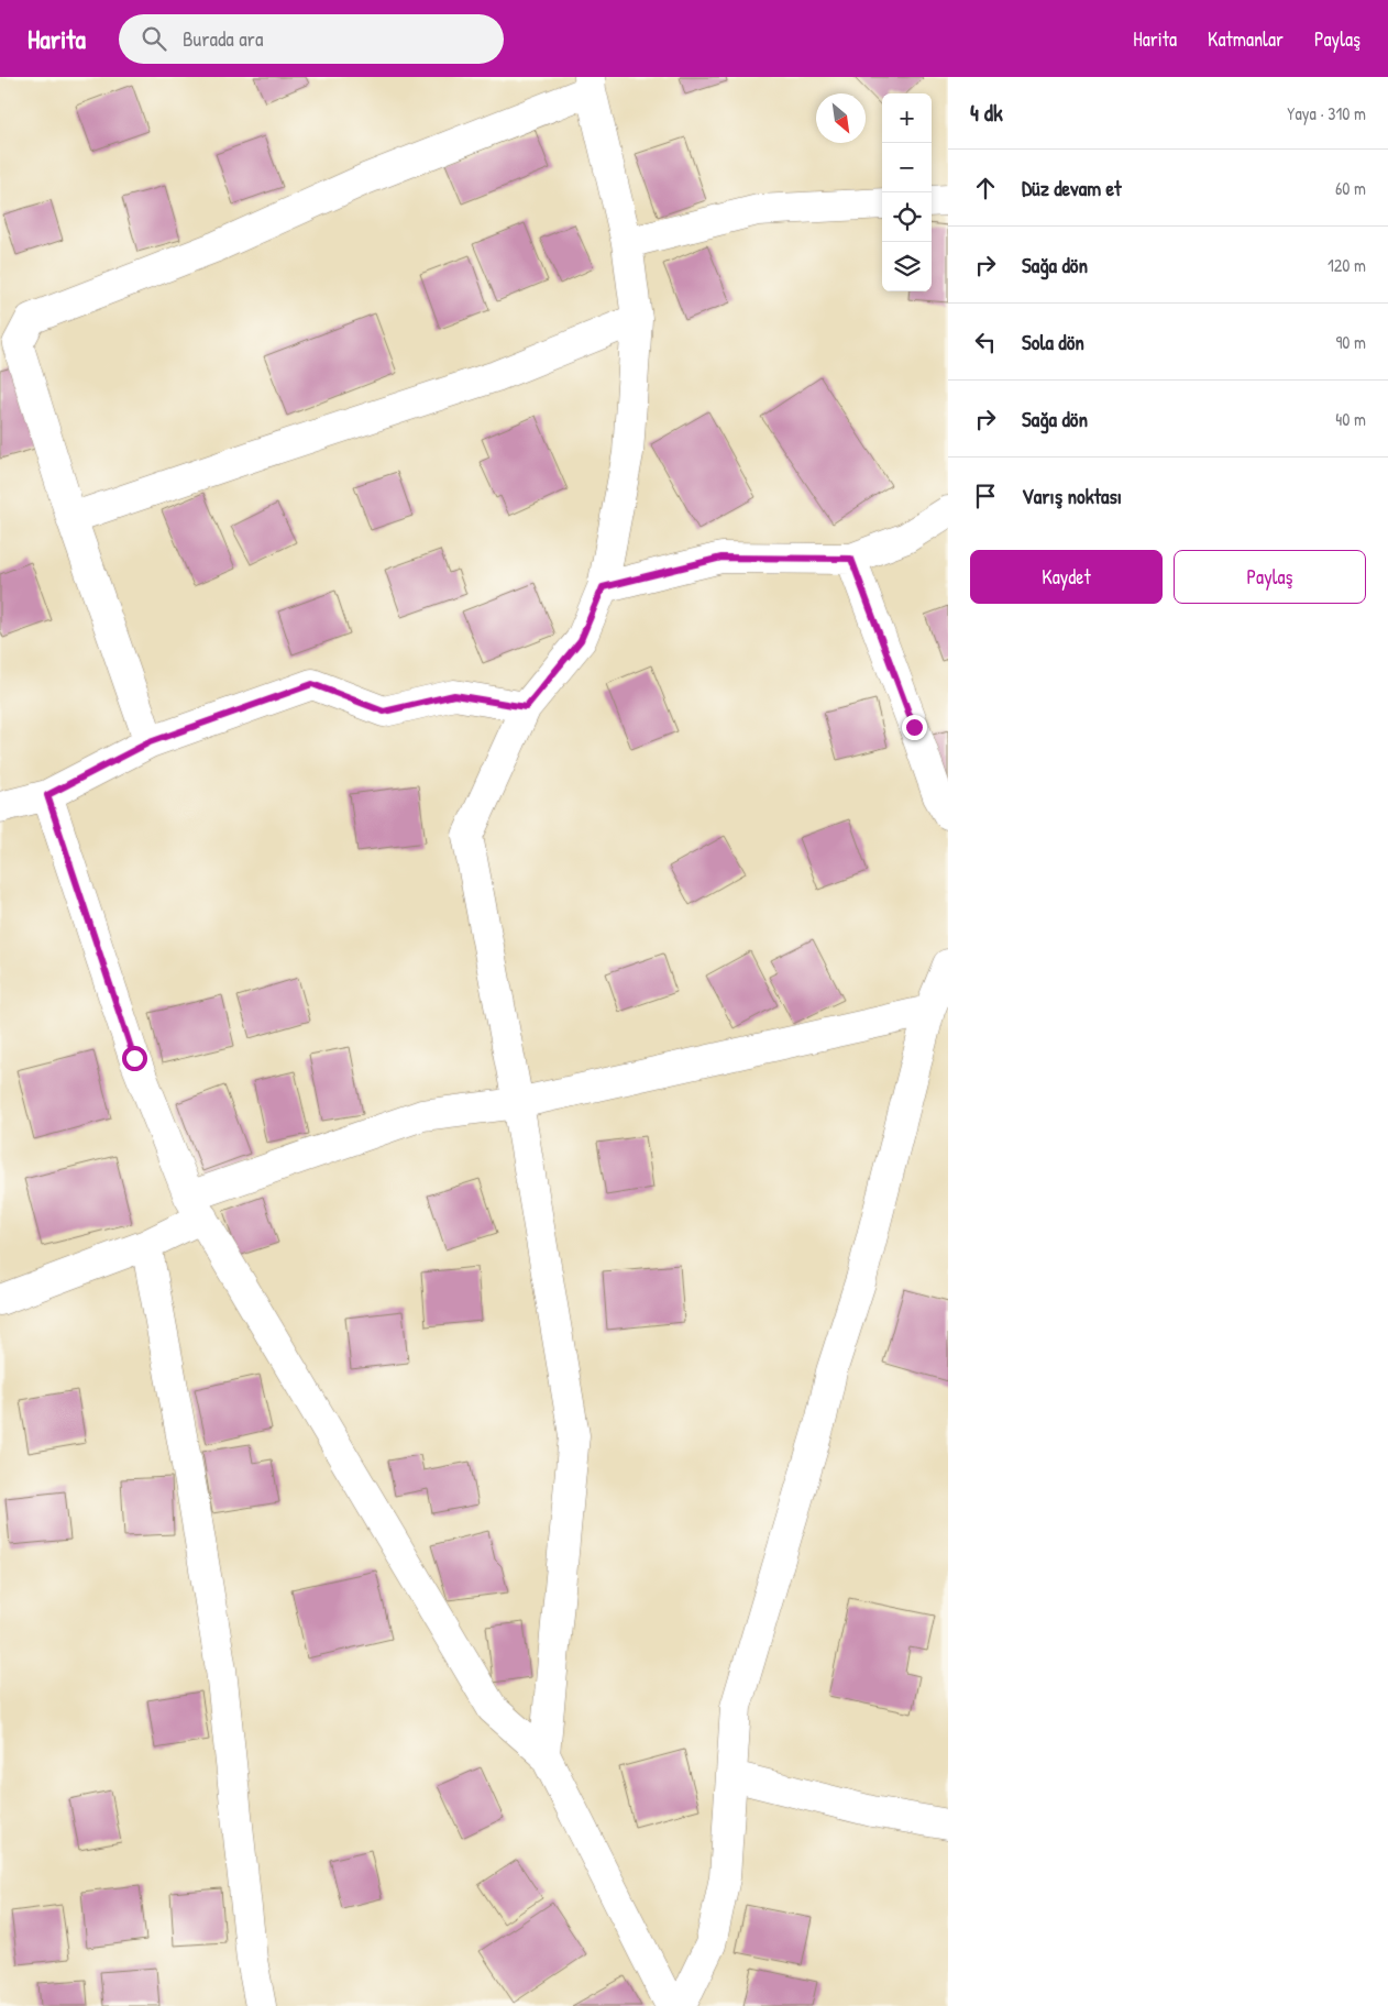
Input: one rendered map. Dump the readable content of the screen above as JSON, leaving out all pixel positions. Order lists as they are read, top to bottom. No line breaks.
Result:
{"north":"bottom right","page":{"header":"Harita","search":"Burada ara","nav":["Harita","Katmanlar","Paylaş"],"heading":["4 dk","Yaya · 310 m"],"map_buttons":["+","−"],"list":[["Düz devam et","60 m"],["Sağa dön","120 m"],["Sola dön","90 m"],["Sağa dön","40 m"],"Varış noktası"],"buttons":["Kaydet","Paylaş"]}}
